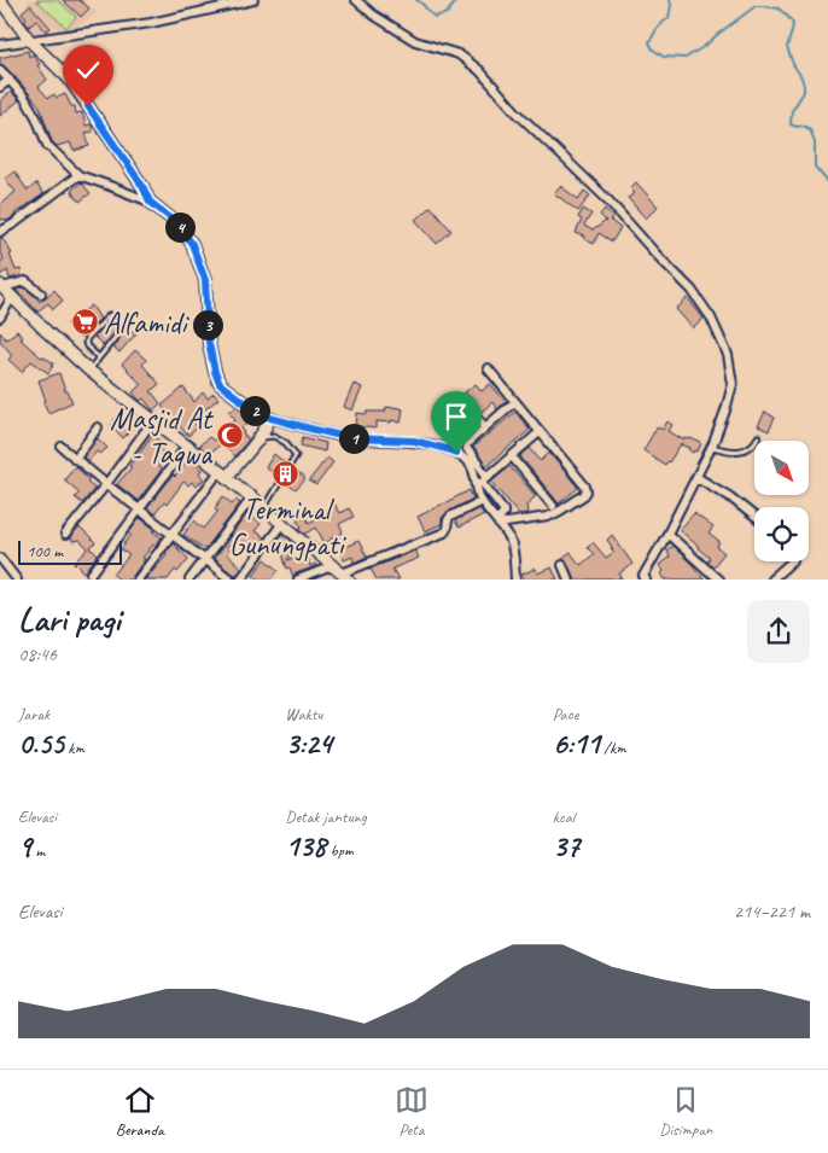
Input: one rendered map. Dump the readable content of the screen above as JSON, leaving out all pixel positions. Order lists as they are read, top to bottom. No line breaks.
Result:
{"places":{"supermarket":["Alfamidi"],"mosque":["Masjid At - Taqwa"],"building":["Terminal Gunungpati"]},"scale_bar":"100 m","north":"bottom right","page":{"pins":["4","3","2","1"],"scale":"100 m","heading":["Lari pagi","08:46"],"stats":[["Jarak","0.55 km"],["Waktu","3:24"],["Pace","6:11 /km"],["Elevasi","9 m"],["Detak jantung","138 bpm"],["kcal","37"]],"chart":["Elevasi","214–221 m"],"tabs":["Beranda","Peta","Disimpan"]}}
